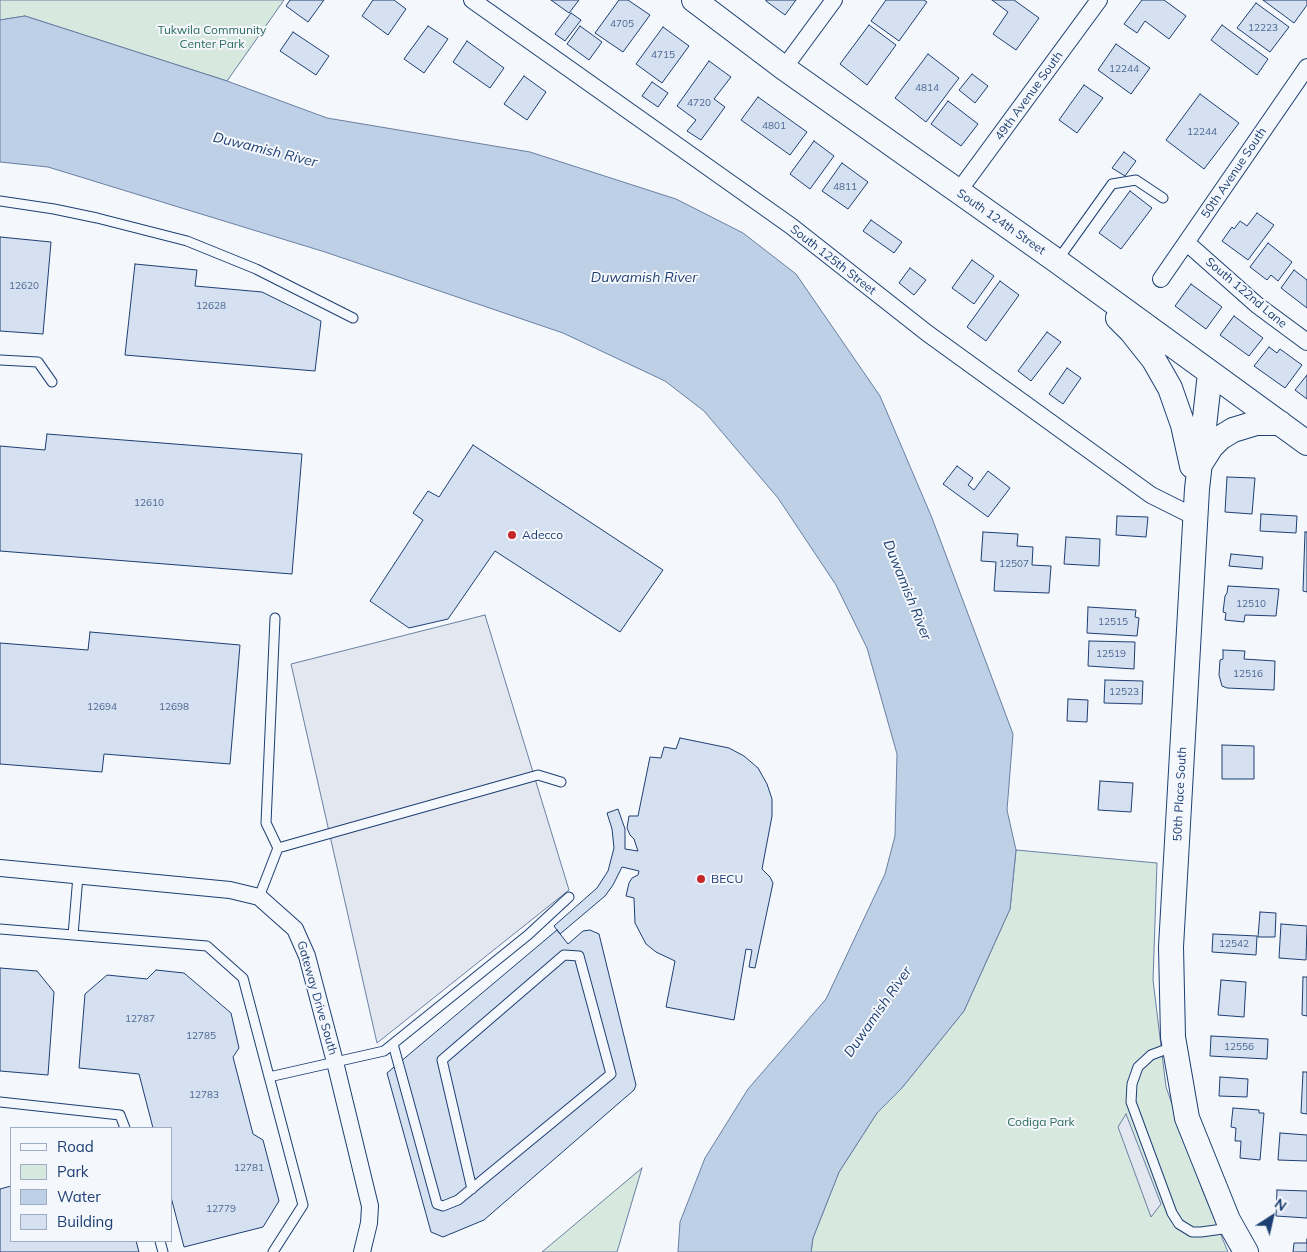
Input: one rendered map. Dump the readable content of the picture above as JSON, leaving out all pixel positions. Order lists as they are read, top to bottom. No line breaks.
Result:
{"streets":{"street":["49th Avenue South","50th Avenue South","South 124th Street","South 125th Street","South 122nd Lane","50th Place South","Gateway Drive South"]},"crossings":[["49th Avenue South","South 124th Street"],["50th Avenue South","South 122nd Lane"],["South 124th Street","50th Place South"],["South 125th Street","50th Place South"]],"water":["Duwamish River"],"parks":["Tukwila Community Center Park","Codiga Park"],"places":["Adecco","BECU"],"house_numbers":["4705","12223","4715","12244","4814","4720","4801","12244","4811","12620","12628","12610","12507","12510","12515","12519","12516","12523","12694","12698","12542","12787","12785","12556","12783","12781","12779"],"legend":["Road","Park","Water","Building"],"north":"top right"}
